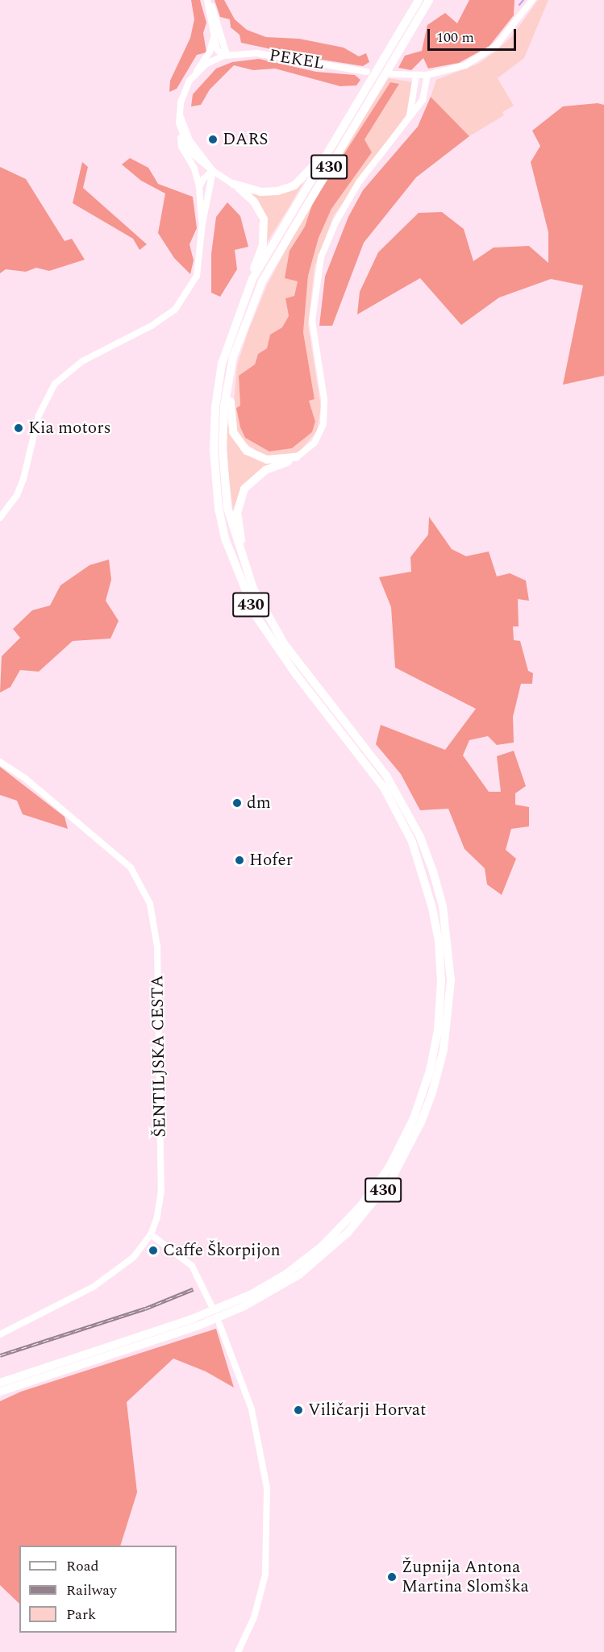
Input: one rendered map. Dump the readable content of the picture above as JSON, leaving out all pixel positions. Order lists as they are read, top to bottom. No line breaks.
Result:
{"streets":{"highway":["430"],"main road":["PEKEL"],"street":["ŠENTILJSKA CESTA"]},"places":["DARS","Kia motors","dm","Hofer","Caffe Škorpijon","Viličarji Horvat","Župnija Antona Martina Slomška"],"legend":["Road","Railway","Park"],"scale_bar":"100 m"}
